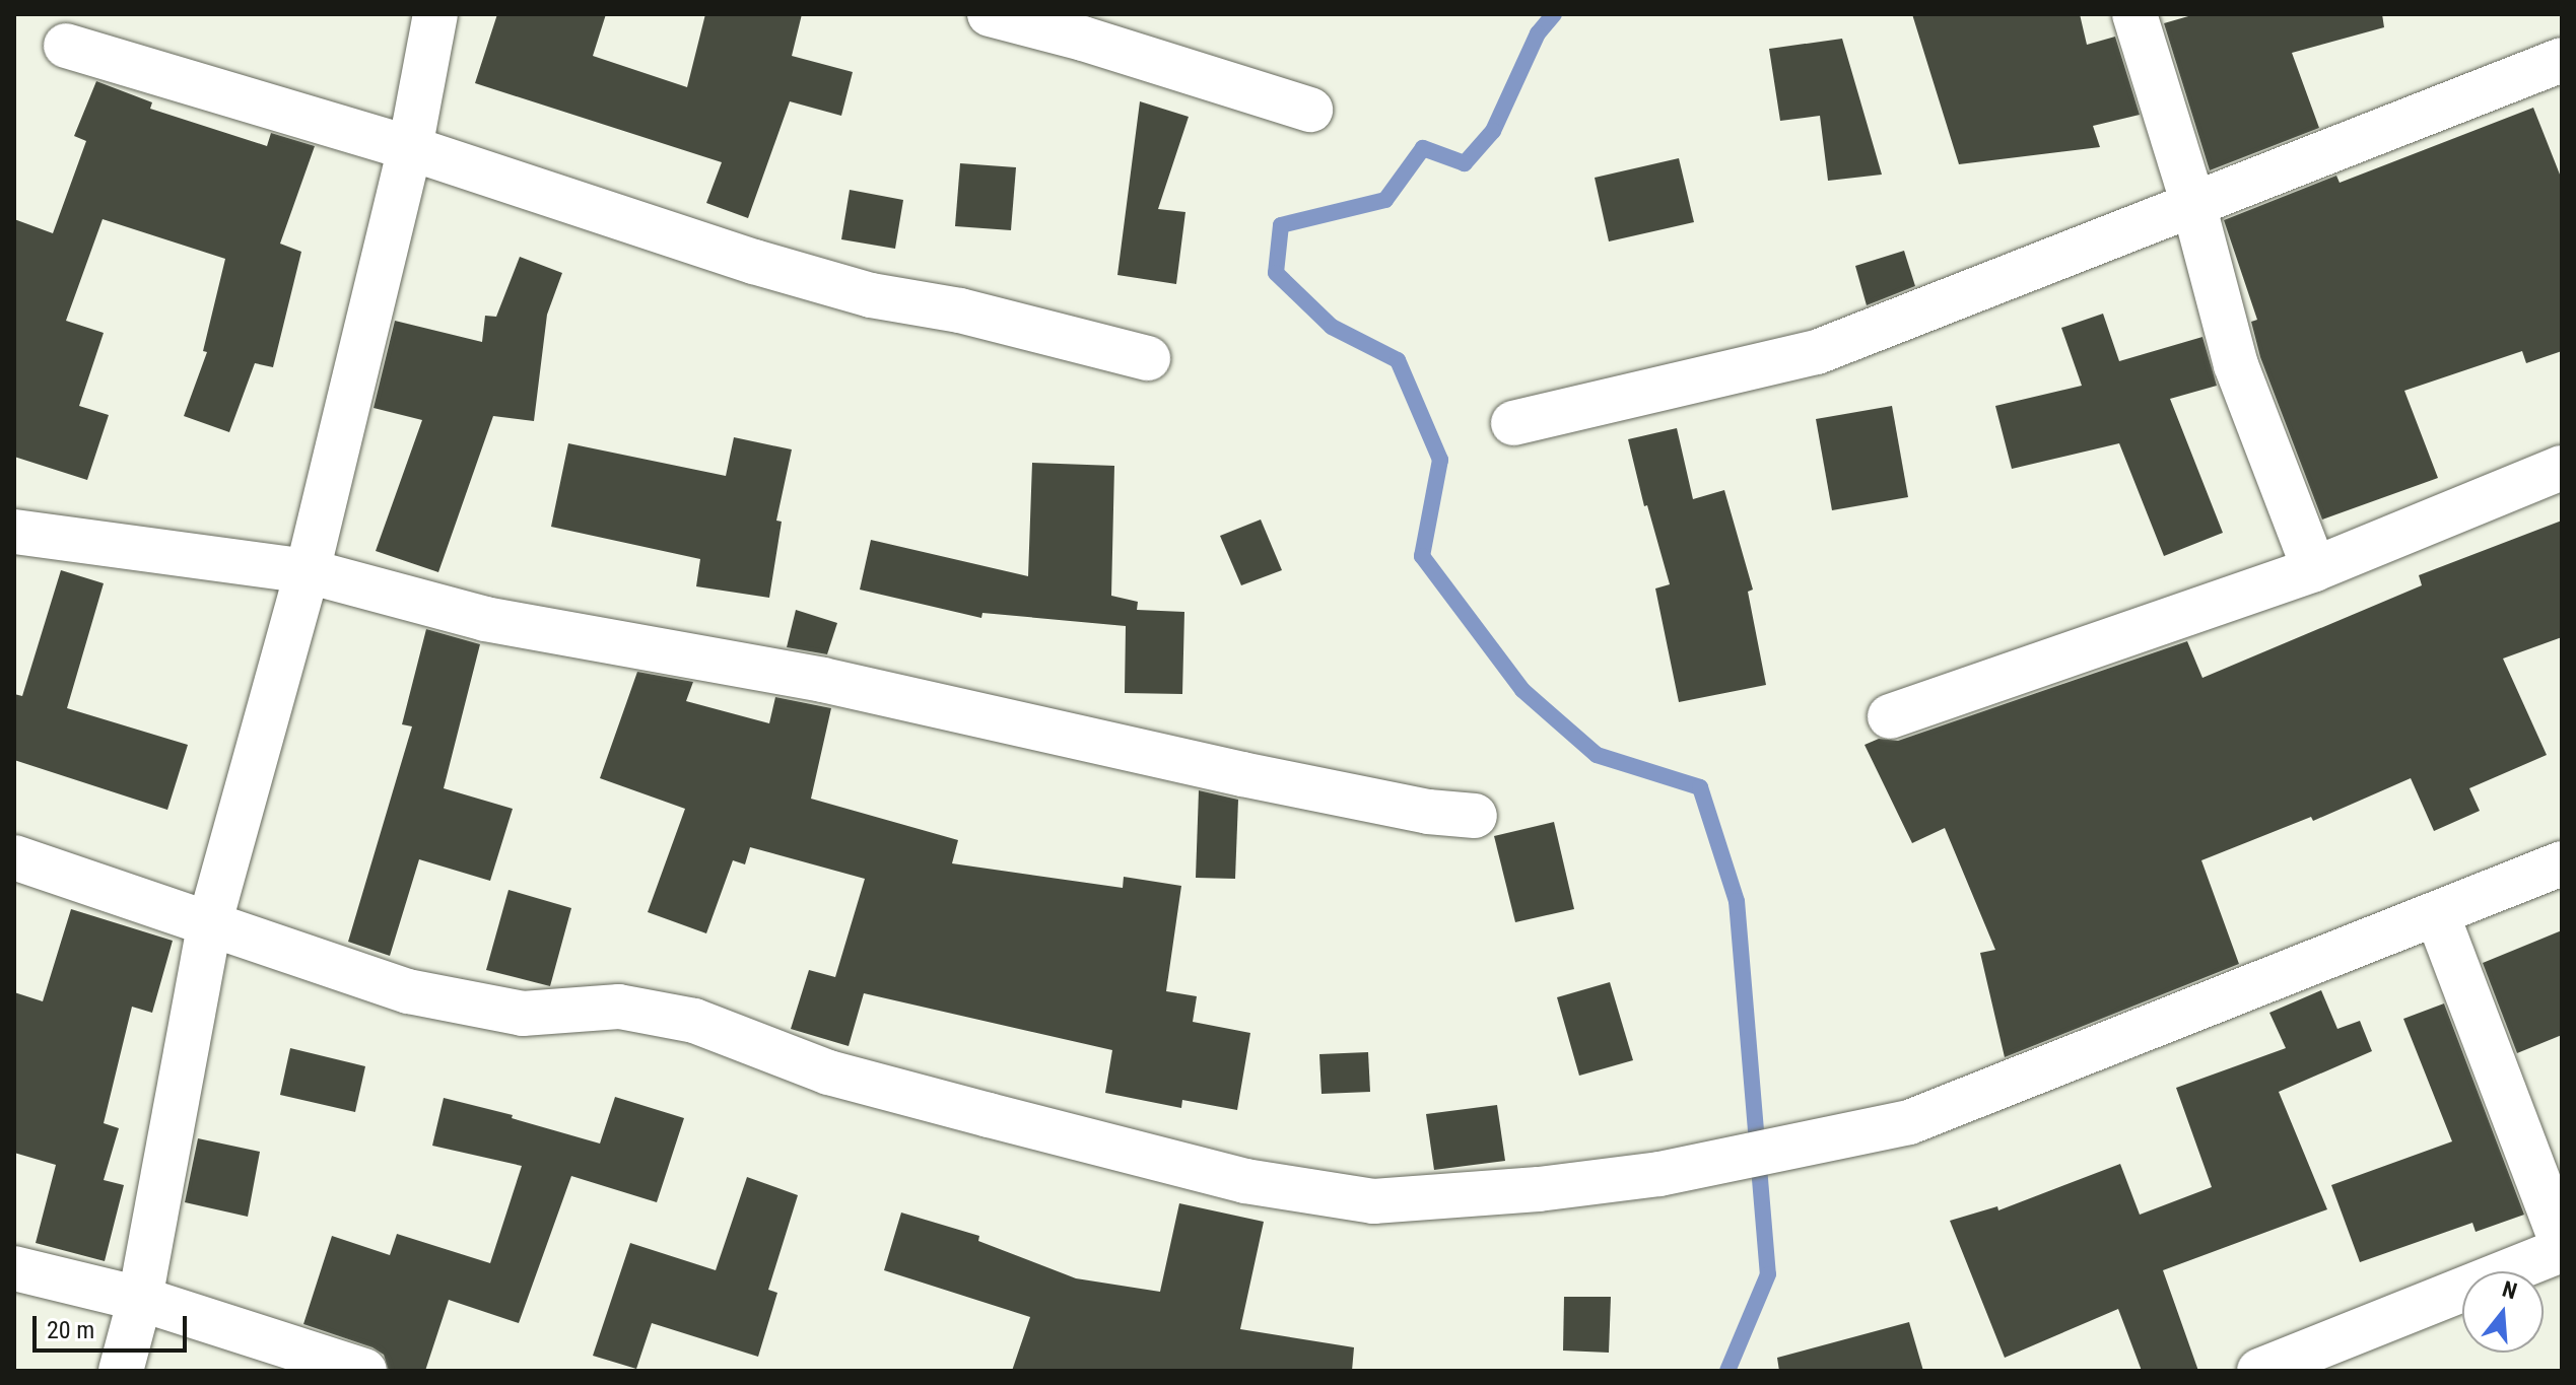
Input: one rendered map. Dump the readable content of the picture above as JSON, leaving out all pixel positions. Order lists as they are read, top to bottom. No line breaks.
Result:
{"scale_bar":"20 m","north":"top"}
